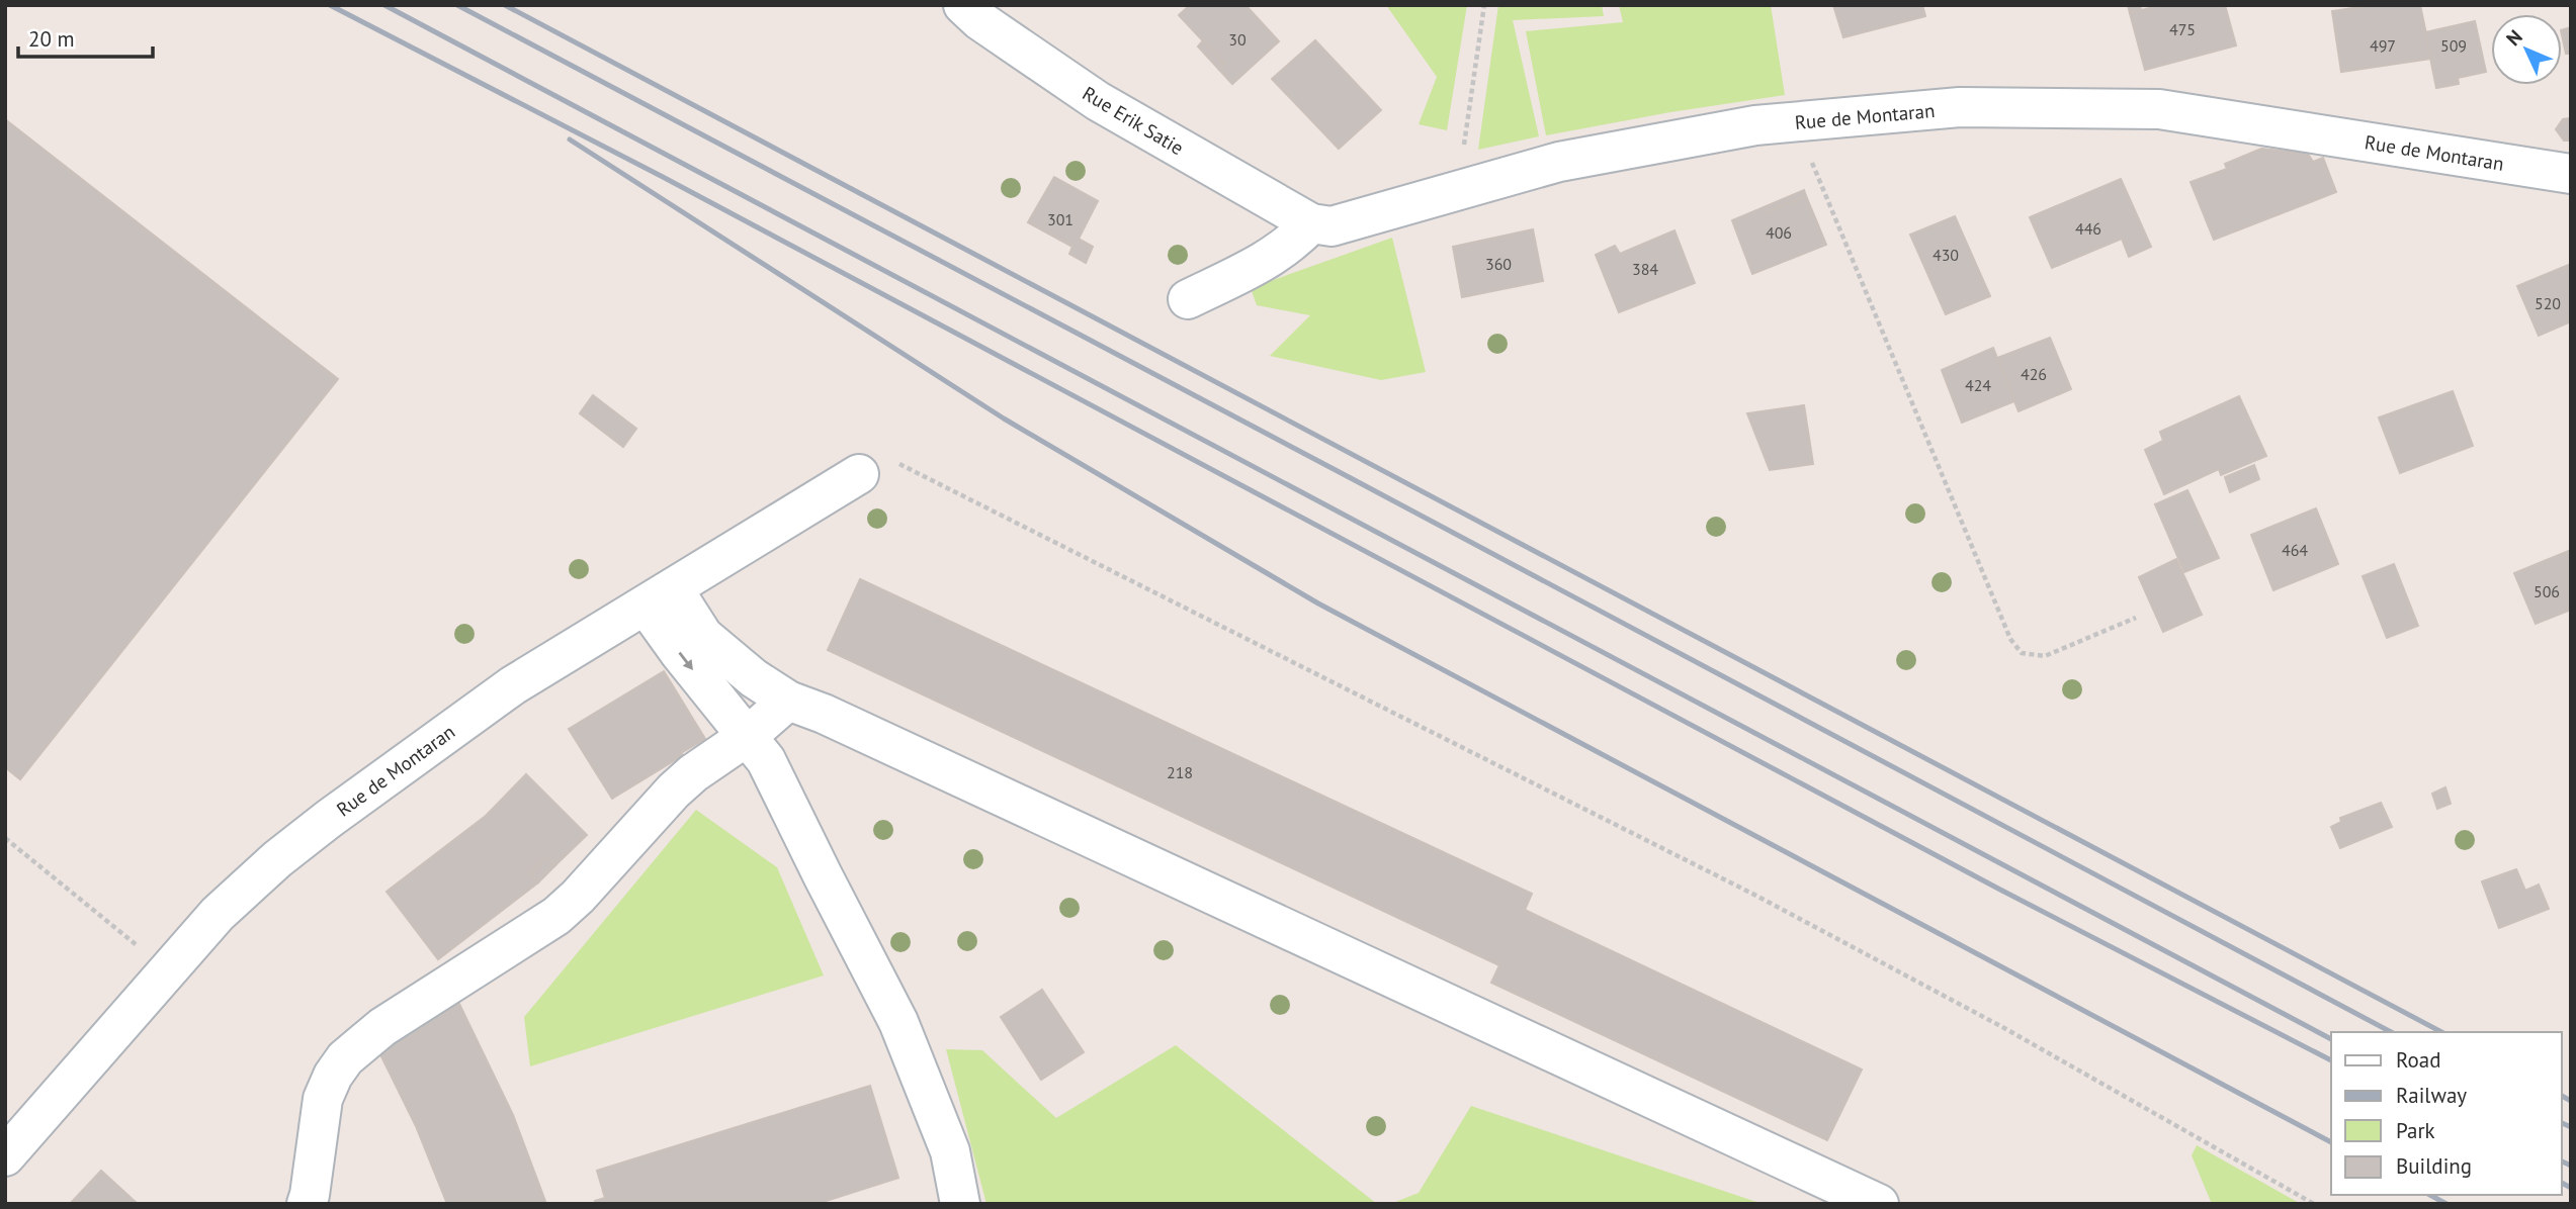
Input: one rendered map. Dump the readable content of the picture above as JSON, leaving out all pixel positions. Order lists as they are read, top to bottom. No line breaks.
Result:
{"streets":{"street":["Rue de Montaran","Rue Erik Satie"]},"crossings":[["Rue de Montaran","Rue Erik Satie"]],"house_numbers":["475","30","497","509","301","446","406","430","360","384","520","426","424","464","506","218"],"legend":["Road","Railway","Park","Building"],"scale_bar":"20 m","north":"top left"}
